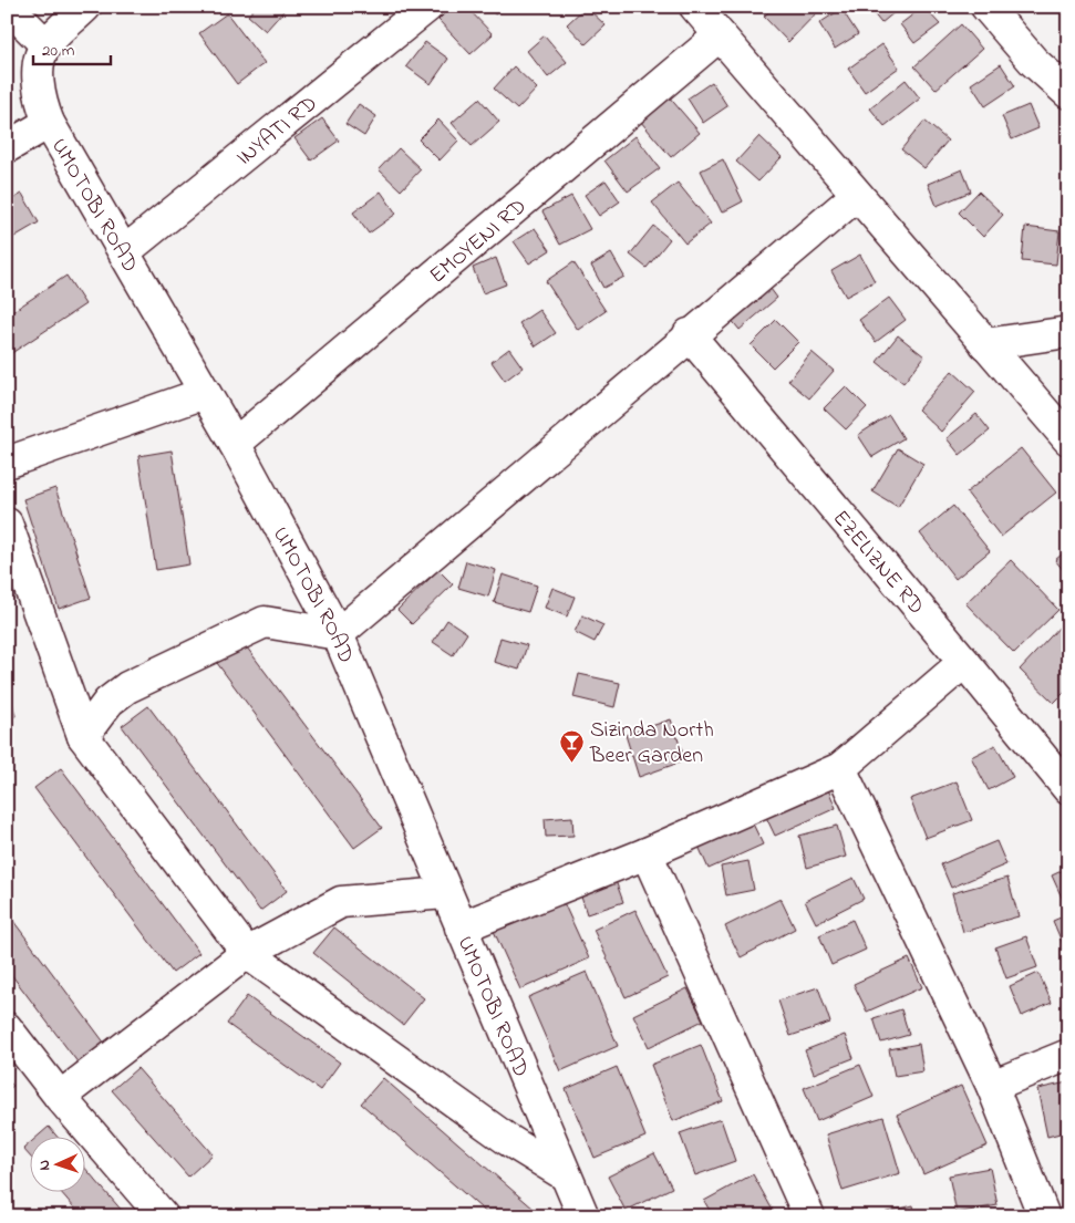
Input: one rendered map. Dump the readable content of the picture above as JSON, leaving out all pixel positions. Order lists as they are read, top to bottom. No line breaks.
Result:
{"streets":{"street":["INYATI RD","UMOTOBI ROAD","EMOYENI RD","EZELIZNE RD"]},"crossings":[["INYATI RD","UMOTOBI ROAD"],["UMOTOBI ROAD","EMOYENI RD"]],"places":{"bar":["Sizinda North Beer Garden"]},"scale_bar":"20 m","north":"left"}
